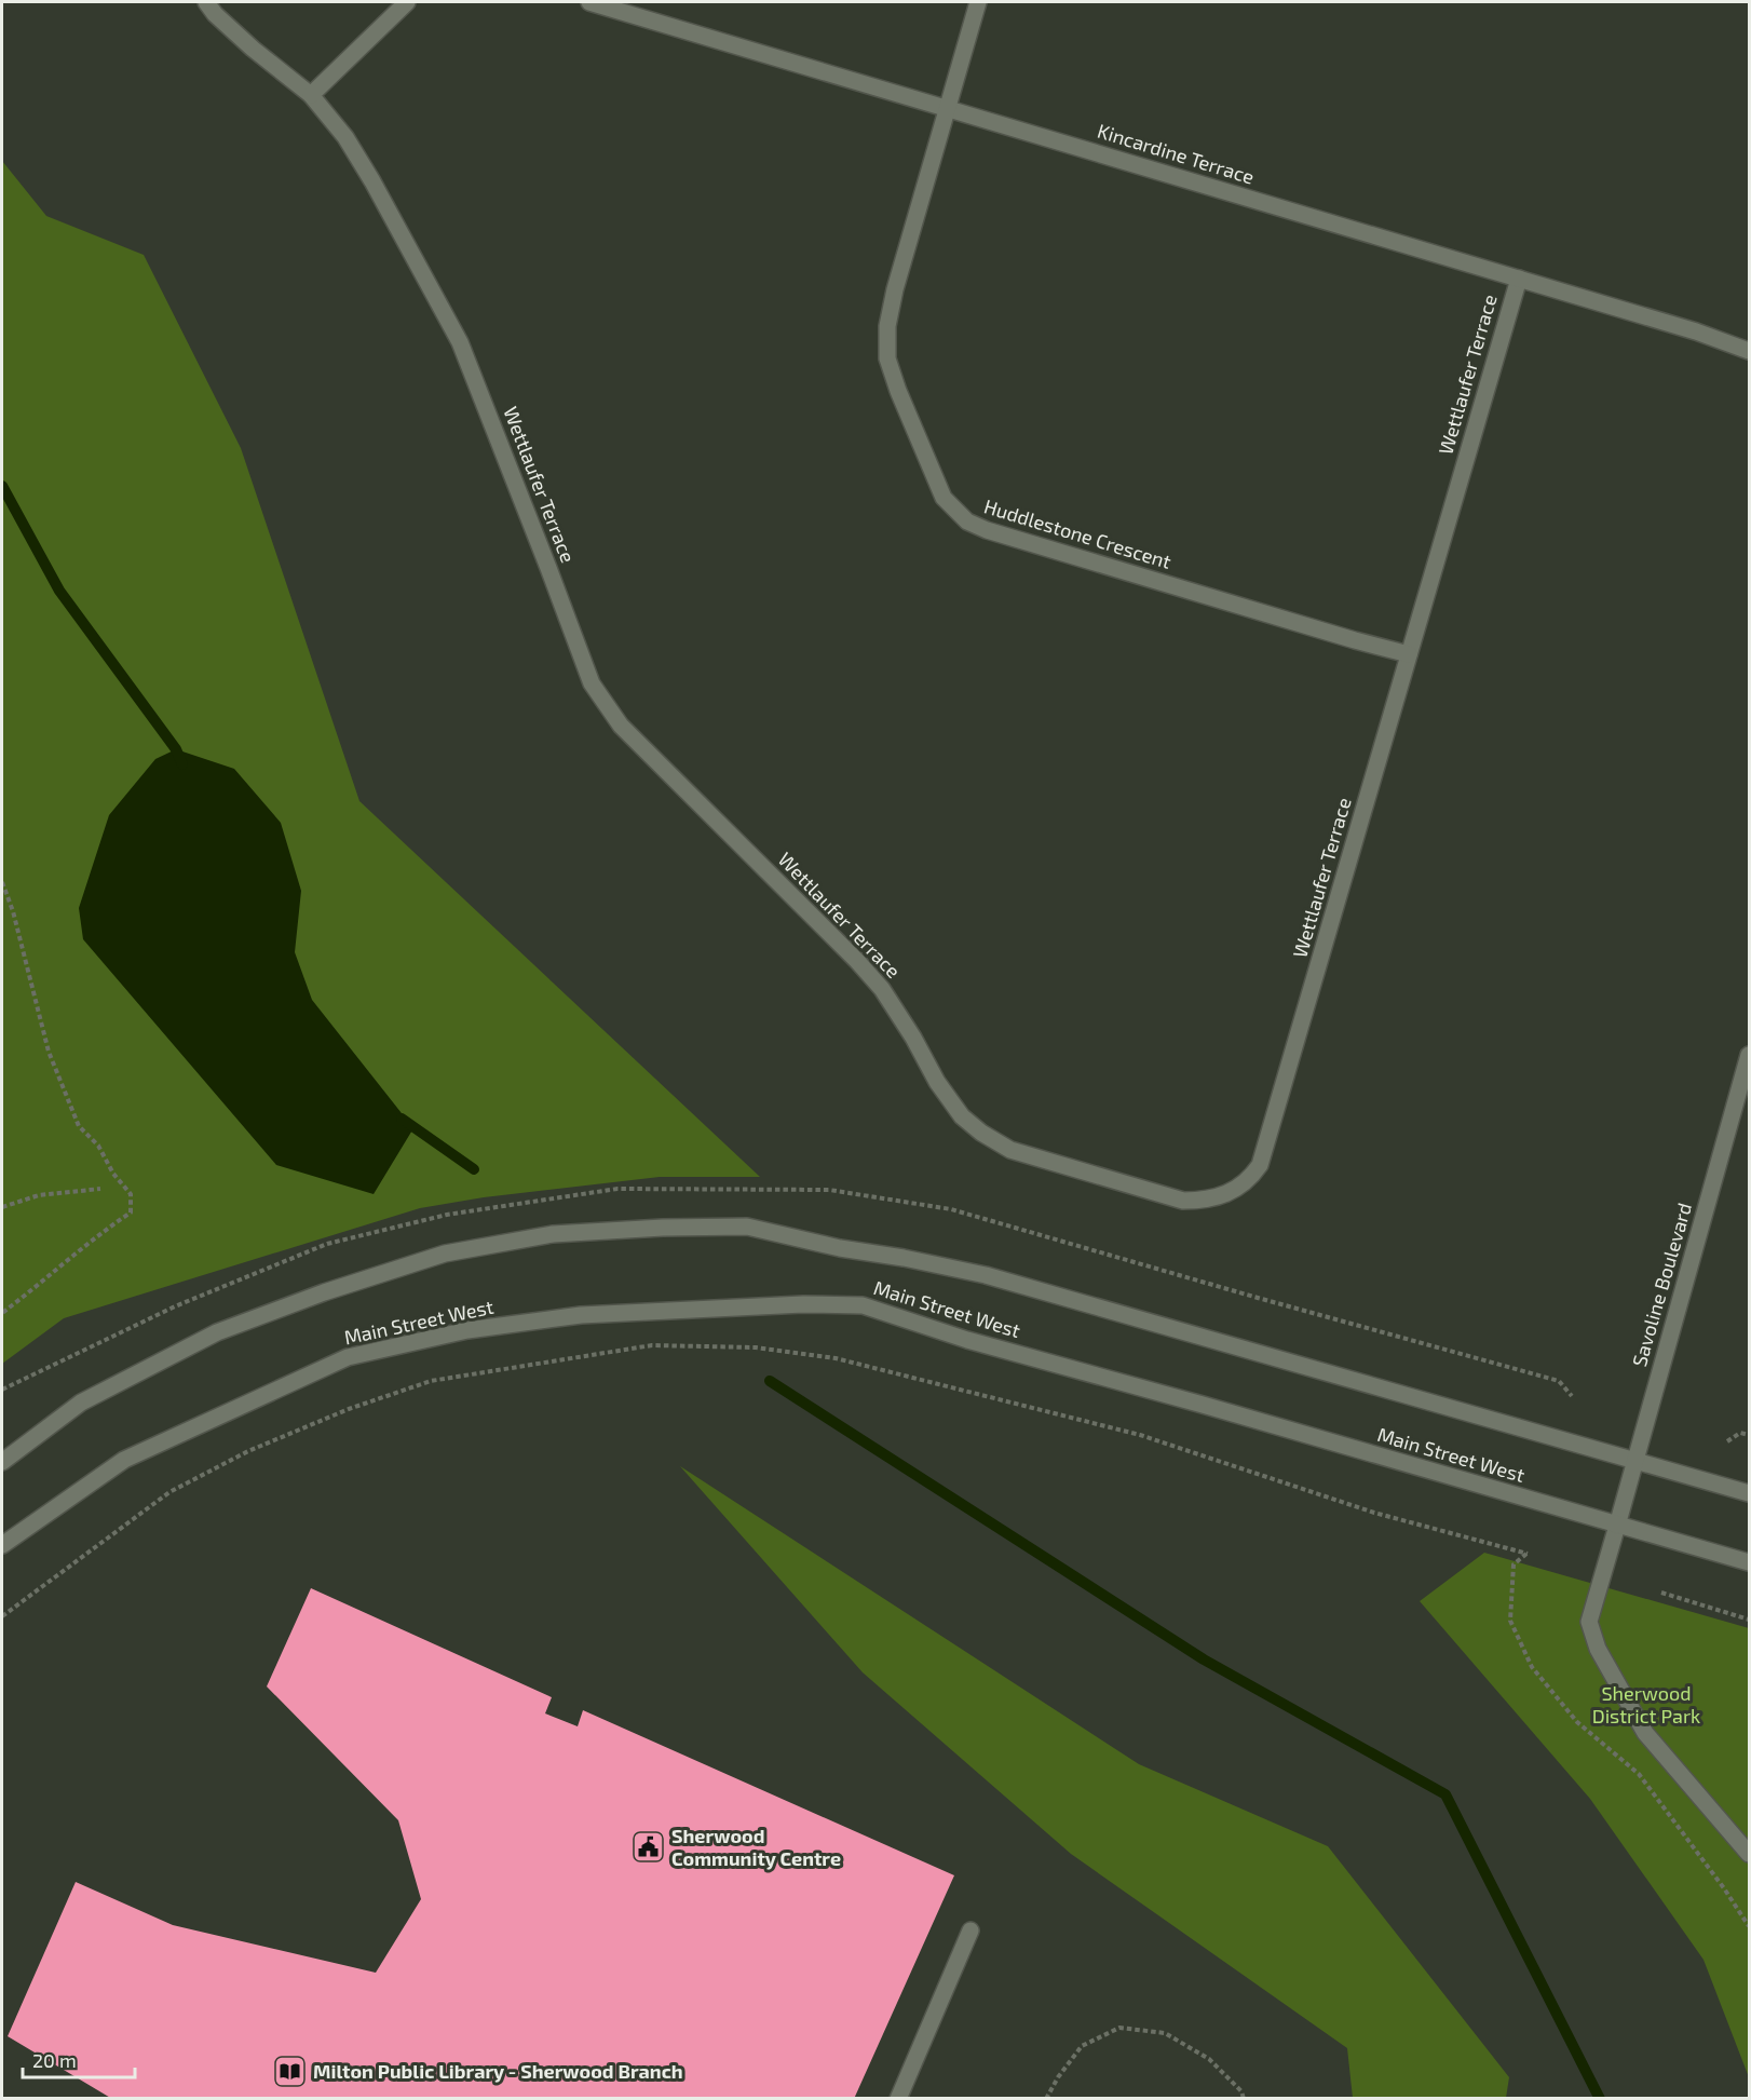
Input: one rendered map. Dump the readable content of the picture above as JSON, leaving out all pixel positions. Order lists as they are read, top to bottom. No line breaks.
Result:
{"streets":{"street":["Kincardine Terrace","Wettlaufer Terrace","Huddlestone Crescent","Savoline Boulevard","Main Street West"]},"crossings":[["Kincardine Terrace","Wettlaufer Terrace"],["Kincardine Terrace","Huddlestone Crescent"],["Wettlaufer Terrace","Huddlestone Crescent"],["Savoline Boulevard","Main Street West"]],"parks":["Sherwood District Park"],"places":{"public building":["Sherwood Community Centre"],"library":["Milton Public Library - Sherwood Branch"]},"scale_bar":"20 m"}
